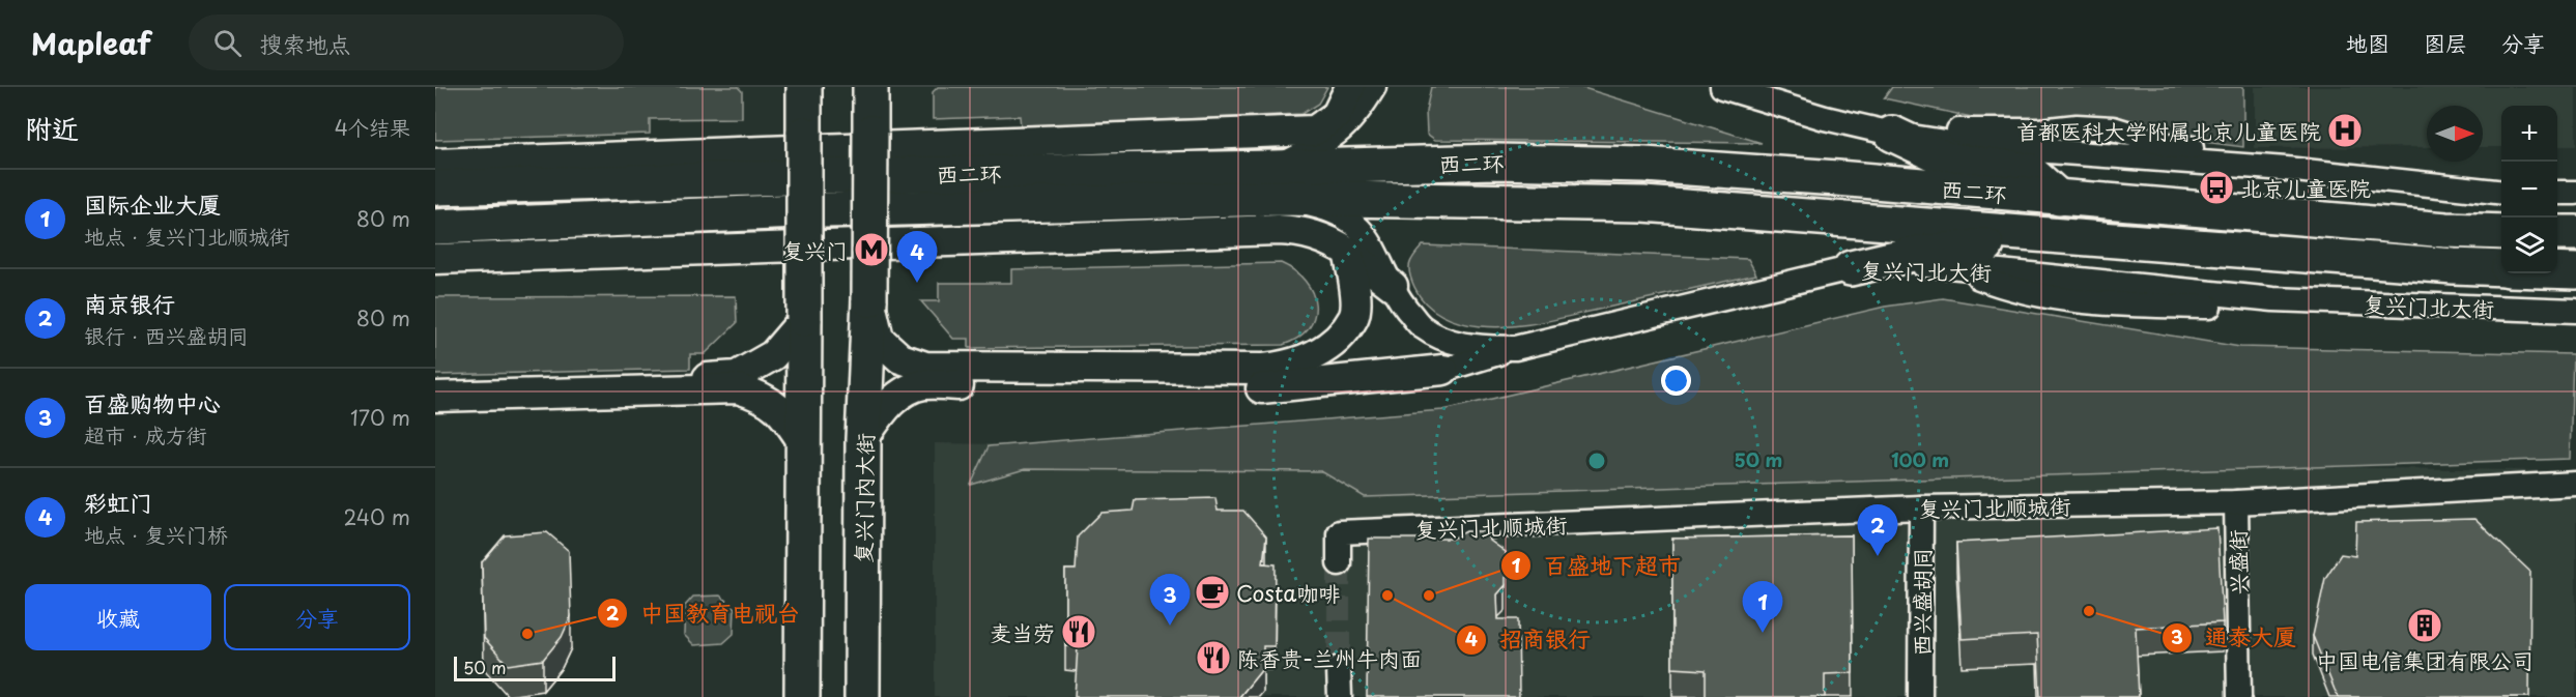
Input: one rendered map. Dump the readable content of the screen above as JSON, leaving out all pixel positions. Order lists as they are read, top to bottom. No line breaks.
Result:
{"streets":{"highway":["西二环","复兴门内大街"],"street":["复兴门北大街","复兴门北顺城街","兴盛街","西兴盛胡同"]},"crossings":[["西二环","复兴门北大街"],["复兴门北顺城街","兴盛街"],["复兴门北顺城街","西兴盛胡同"]],"places":{"hospital":["首都医科大学附属北京儿童医院"],"bus stop":["北京儿童医院"],"metro station":["复兴门"],"cafe":["Costa咖啡"],"other":["招商银行","百盛地下超市","通泰大厦","中国教育电视台"],"building":["中国电信集团有限公司"],"restaurant":["麦当劳","陈香贵-兰州牛肉面"]},"scale_bar":"50 m","north":"right","page":{"header":"Mapleaf","search":"搜索地点","nav":["地图","图层","分享"],"heading":["附近","4个结果"],"map_buttons":["+","−"],"list":[{"mark":"1","name":"国际企业大厦","note":"地点 · 复兴门北顺城街","value":"80 m"},{"mark":"2","name":"南京银行","note":"银行 · 西兴盛胡同","value":"80 m"},{"mark":"3","name":"百盛购物中心","note":"超市 · 成方街","value":"170 m"},{"mark":"4","name":"彩虹门","note":"地点 · 复兴门桥","value":"240 m"}],"pins":["4","2","3","1"],"buttons":["收藏","分享"],"scale":"50 m"},"rings":["50 m","100 m"]}
